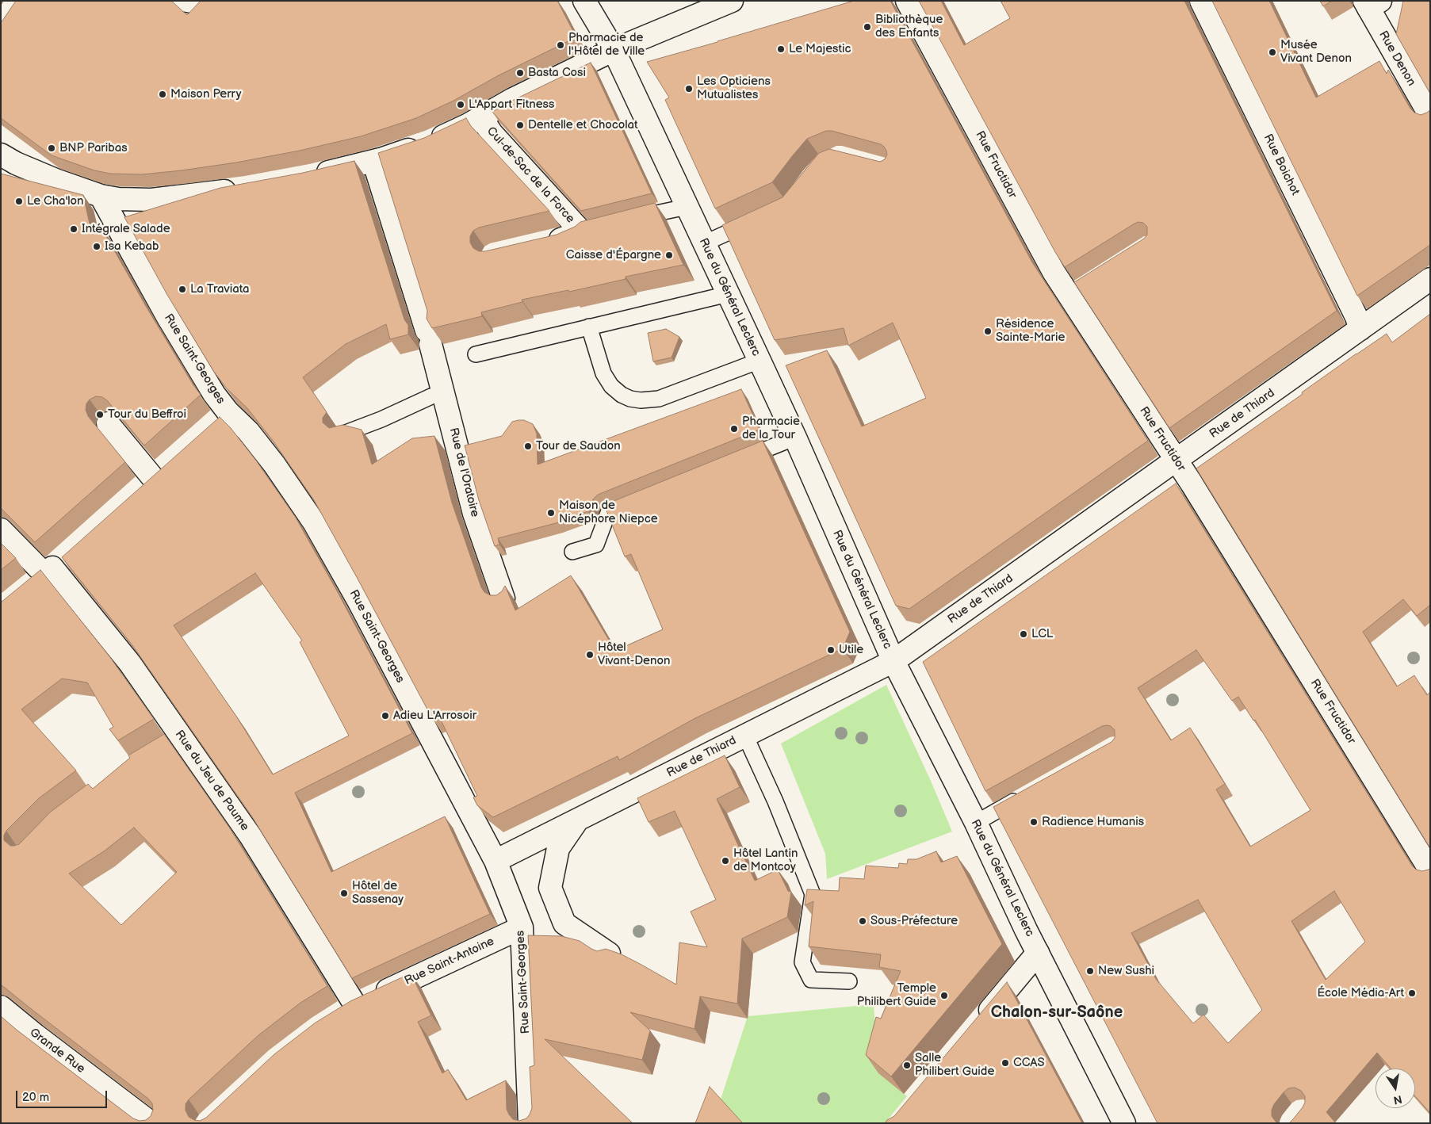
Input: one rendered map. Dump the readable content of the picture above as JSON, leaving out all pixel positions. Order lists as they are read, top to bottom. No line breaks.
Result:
{"streets":{"street":["Rue Denon","Rue Fructidor","Rue Boichot","Cul-de-Sac de la Force","Rue du Général Leclerc","Rue Saint-Georges","Rue de Thiard","Rue de l'Oratoire","Rue du Jeu de Paume","Rue Saint-Antoine","Grande Rue"]},"crossings":[["Rue Fructidor","Rue de Thiard"],["Rue Boichot","Rue de Thiard"],["Rue du Général Leclerc","Rue de Thiard"],["Rue Saint-Georges","Rue de Thiard"],["Rue Saint-Georges","Rue Saint-Antoine"],["Rue du Jeu de Paume","Rue Saint-Antoine"]],"districts":["Chalon-sur-Saône"],"places":["Bibliothèque des Enfants","Pharmacie de l'Hôtel de Ville","Le Majestic","Musée Vivant Denon","Basta Cosi","Les Opticiens Mutualistes","Maison Perry","L'Appart Fitness","Dentelle et Chocolat","BNP Paribas","Le Cha'lon","Intégrale Salade","Isa Kebab","Caisse d'Épargne","La Traviata","Résidence Sainte-Marie","Tour du Beffroi","Pharmacie de la Tour","Tour de Saudon","Maison de Nicéphore Niepce","LCL","Utile","Hôtel Vivant-Denon","Adieu L'Arrosoir","Radience Humanis","Hôtel Lantin de Montcoy","Hôtel de Sassenay","Sous-Préfecture","New Sushi","École Média-Art","Temple Philibert Guide","CCAS","Salle Philibert Guide"],"scale_bar":"20 m","north":"bottom"}
